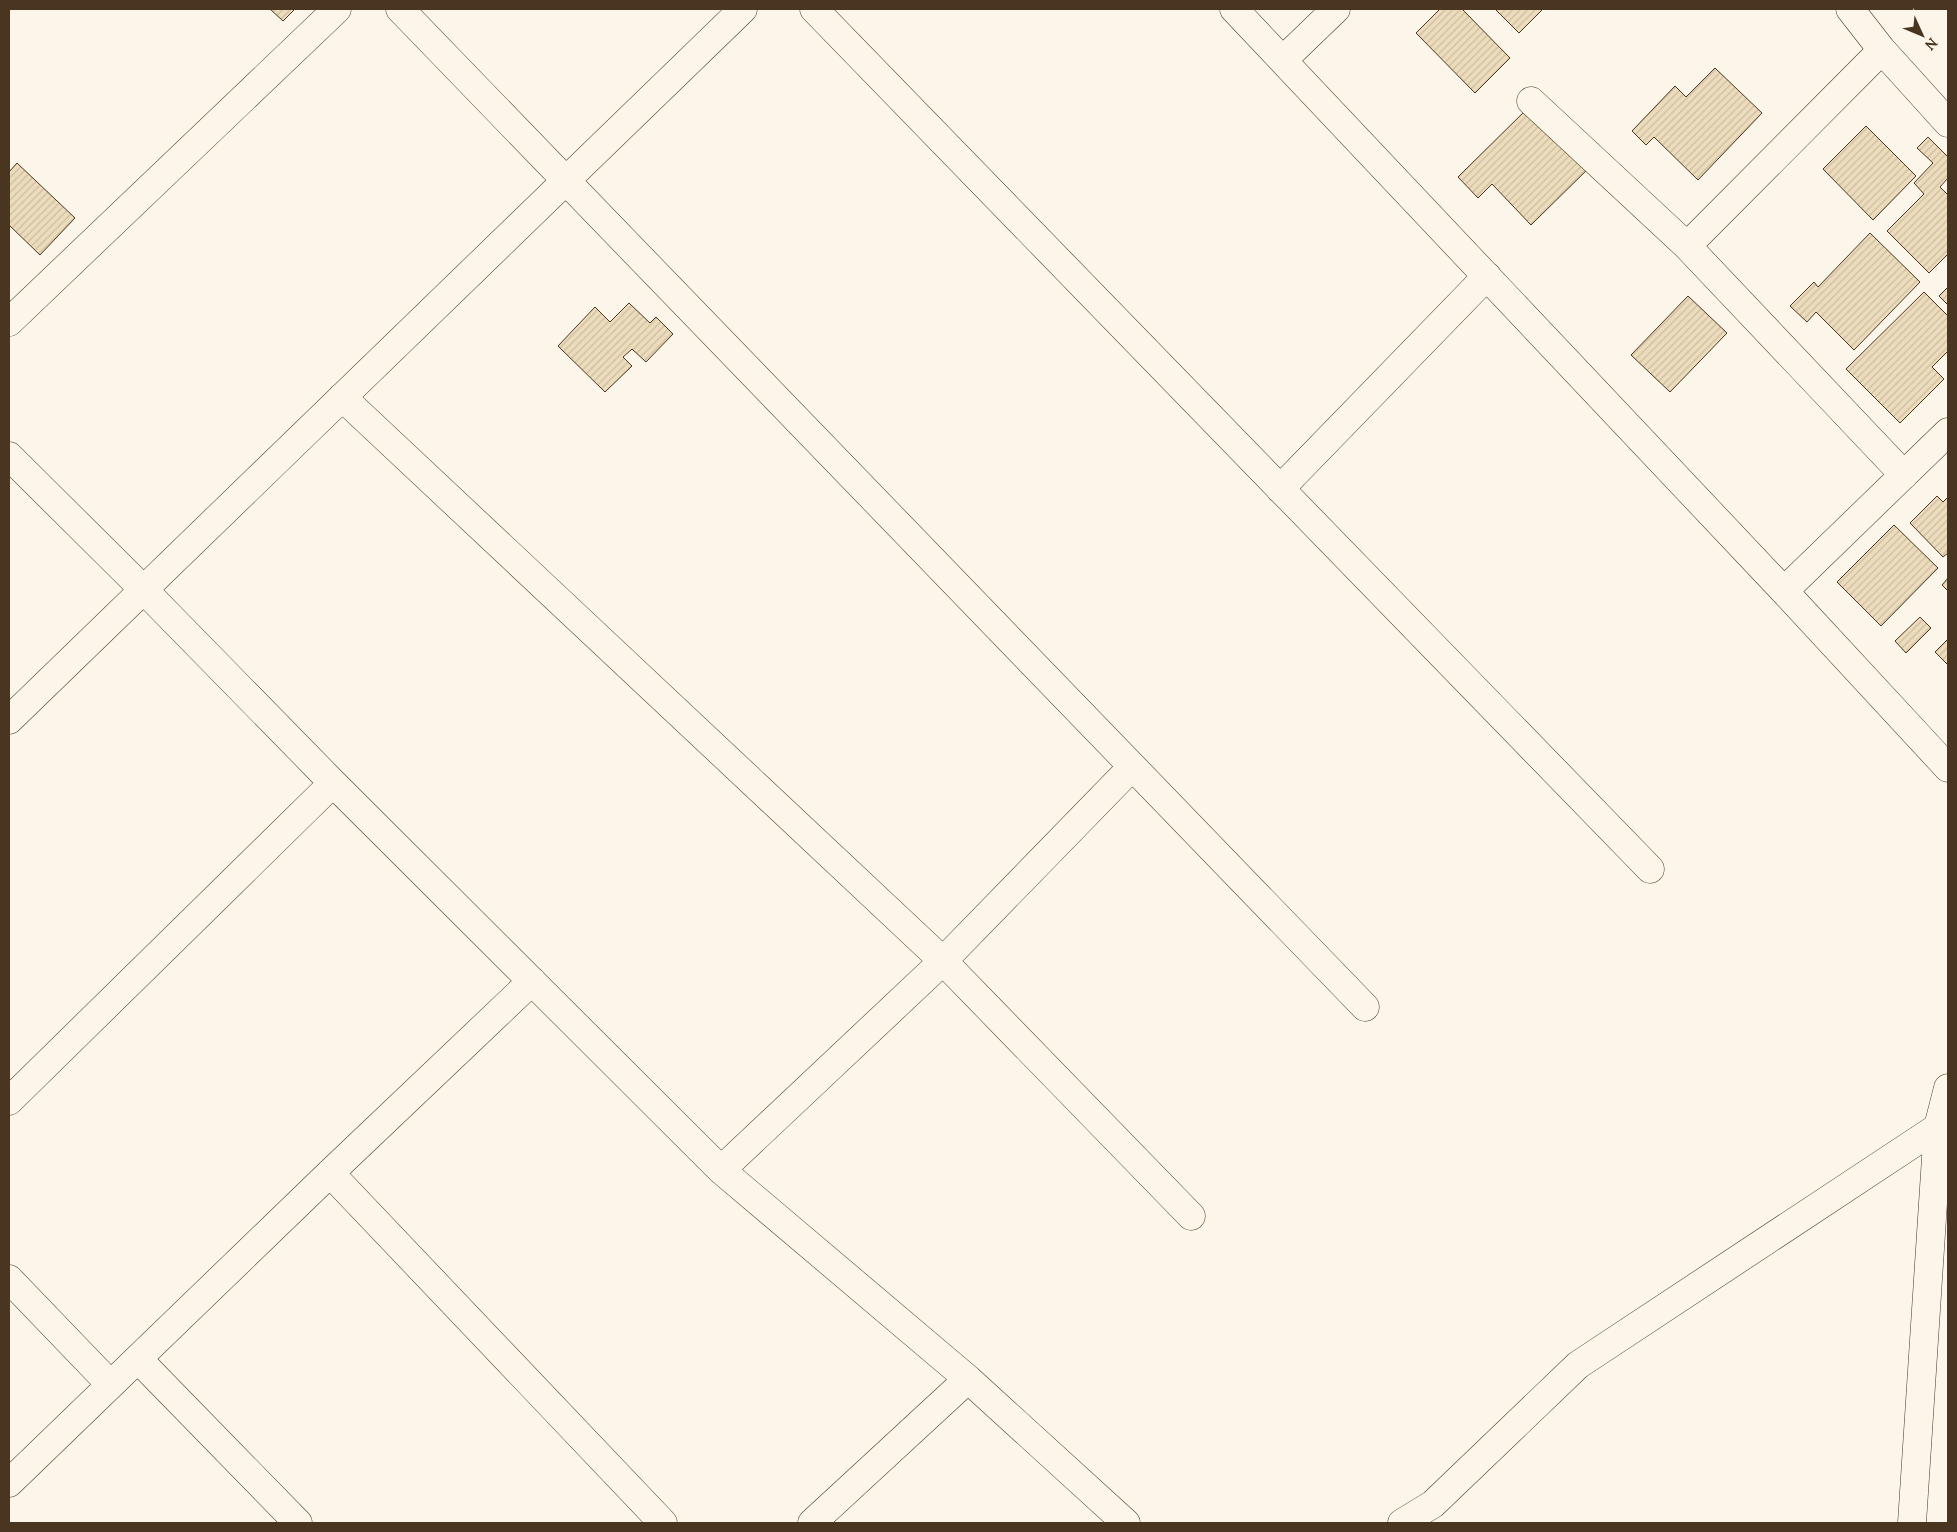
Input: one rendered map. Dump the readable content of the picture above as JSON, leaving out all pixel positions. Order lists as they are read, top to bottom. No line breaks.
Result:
{"north":"bottom right"}
